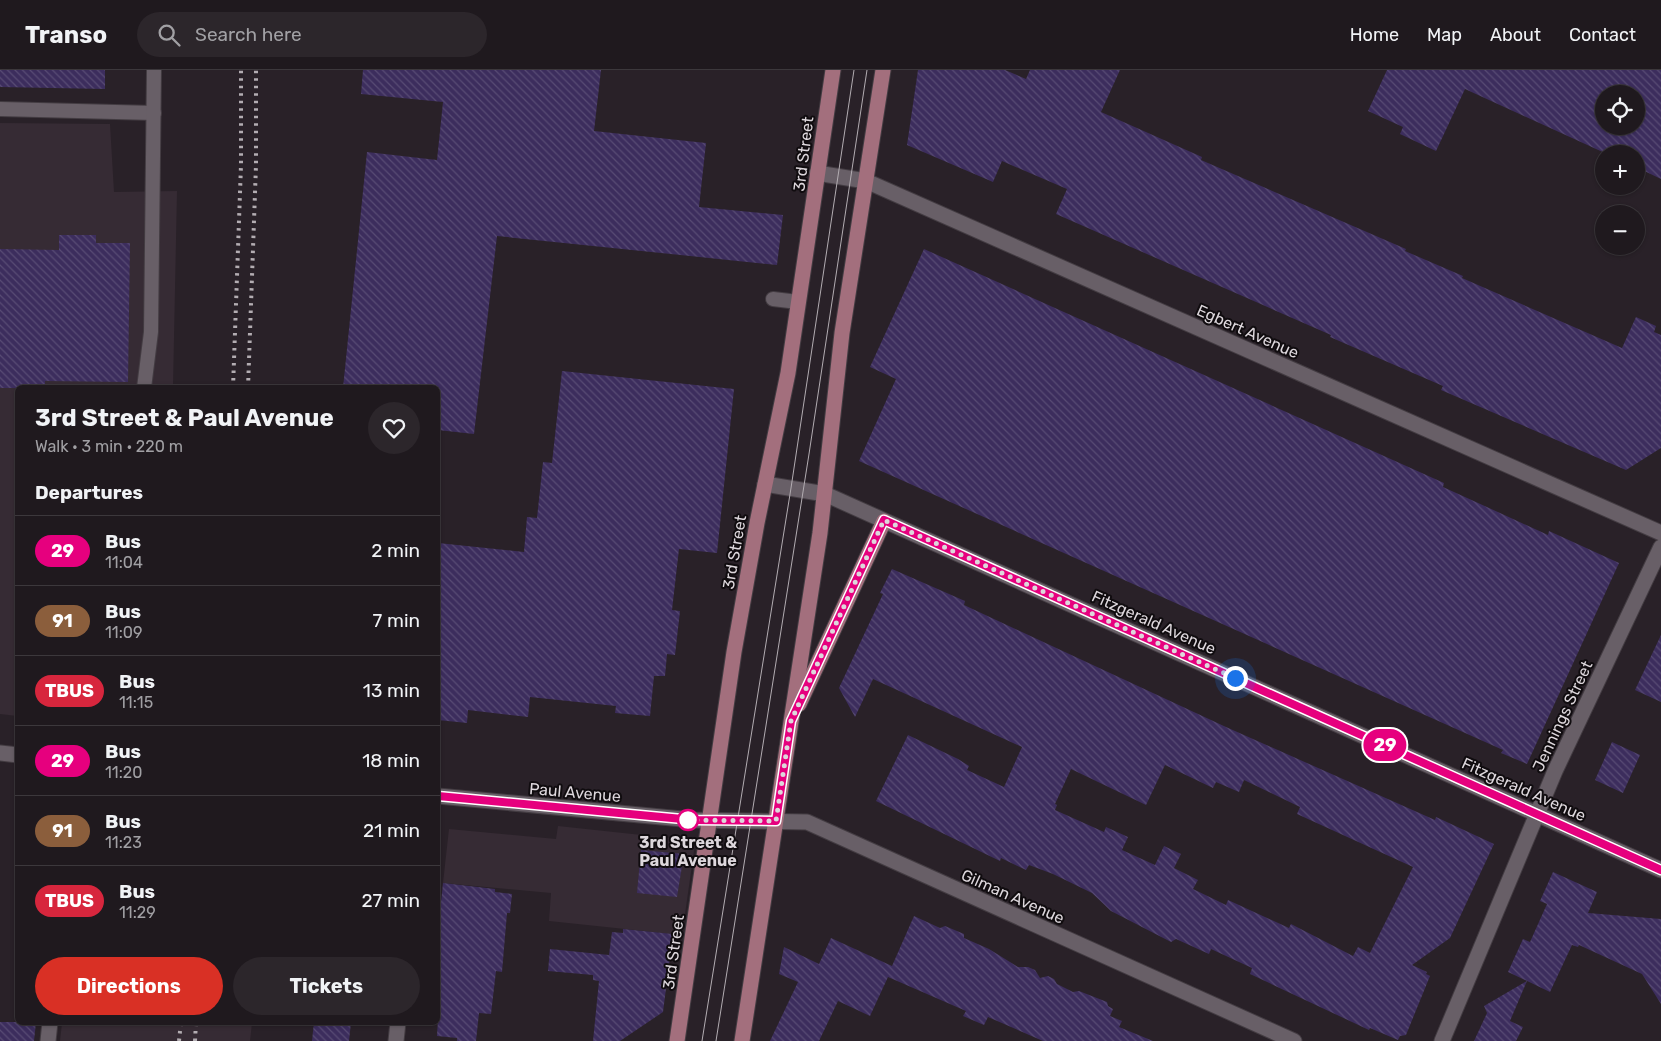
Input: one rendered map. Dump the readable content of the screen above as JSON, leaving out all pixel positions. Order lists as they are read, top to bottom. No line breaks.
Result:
{"streets":{"main road":["3rd Street"],"street":["Egbert Avenue","Fitzgerald Avenue","Jennings Street","Paul Avenue","Gilman Avenue"]},"crossings":[["3rd Street","Egbert Avenue"],["3rd Street","Fitzgerald Avenue"],["3rd Street","Paul Avenue"],["3rd Street","Gilman Avenue"],["Fitzgerald Avenue","Jennings Street"],["Paul Avenue","Gilman Avenue"]],"places":["3rd Street & Paul Avenue"],"lines":["bus line 29"],"page":{"header":"Transo","search":"Search here","nav":["Home","Map","About","Contact"],"on_map":"29","map_buttons":["+","−"],"heading":[["3rd Street & Paul Avenue","Walk · 3 min · 220 m"],"Departures"],"list":[{"mark":"29","name":"Bus","note":"11:04","value":"2 min"},{"mark":"91","name":"Bus","note":"11:09","value":"7 min"},{"mark":"TBUS","name":"Bus","note":"11:15","value":"13 min"},{"mark":"29","name":"Bus","note":"11:20","value":"18 min"},{"mark":"91","name":"Bus","note":"11:23","value":"21 min"},{"mark":"TBUS","name":"Bus","note":"11:29","value":"27 min"}],"buttons":["Directions","Tickets"]}}
